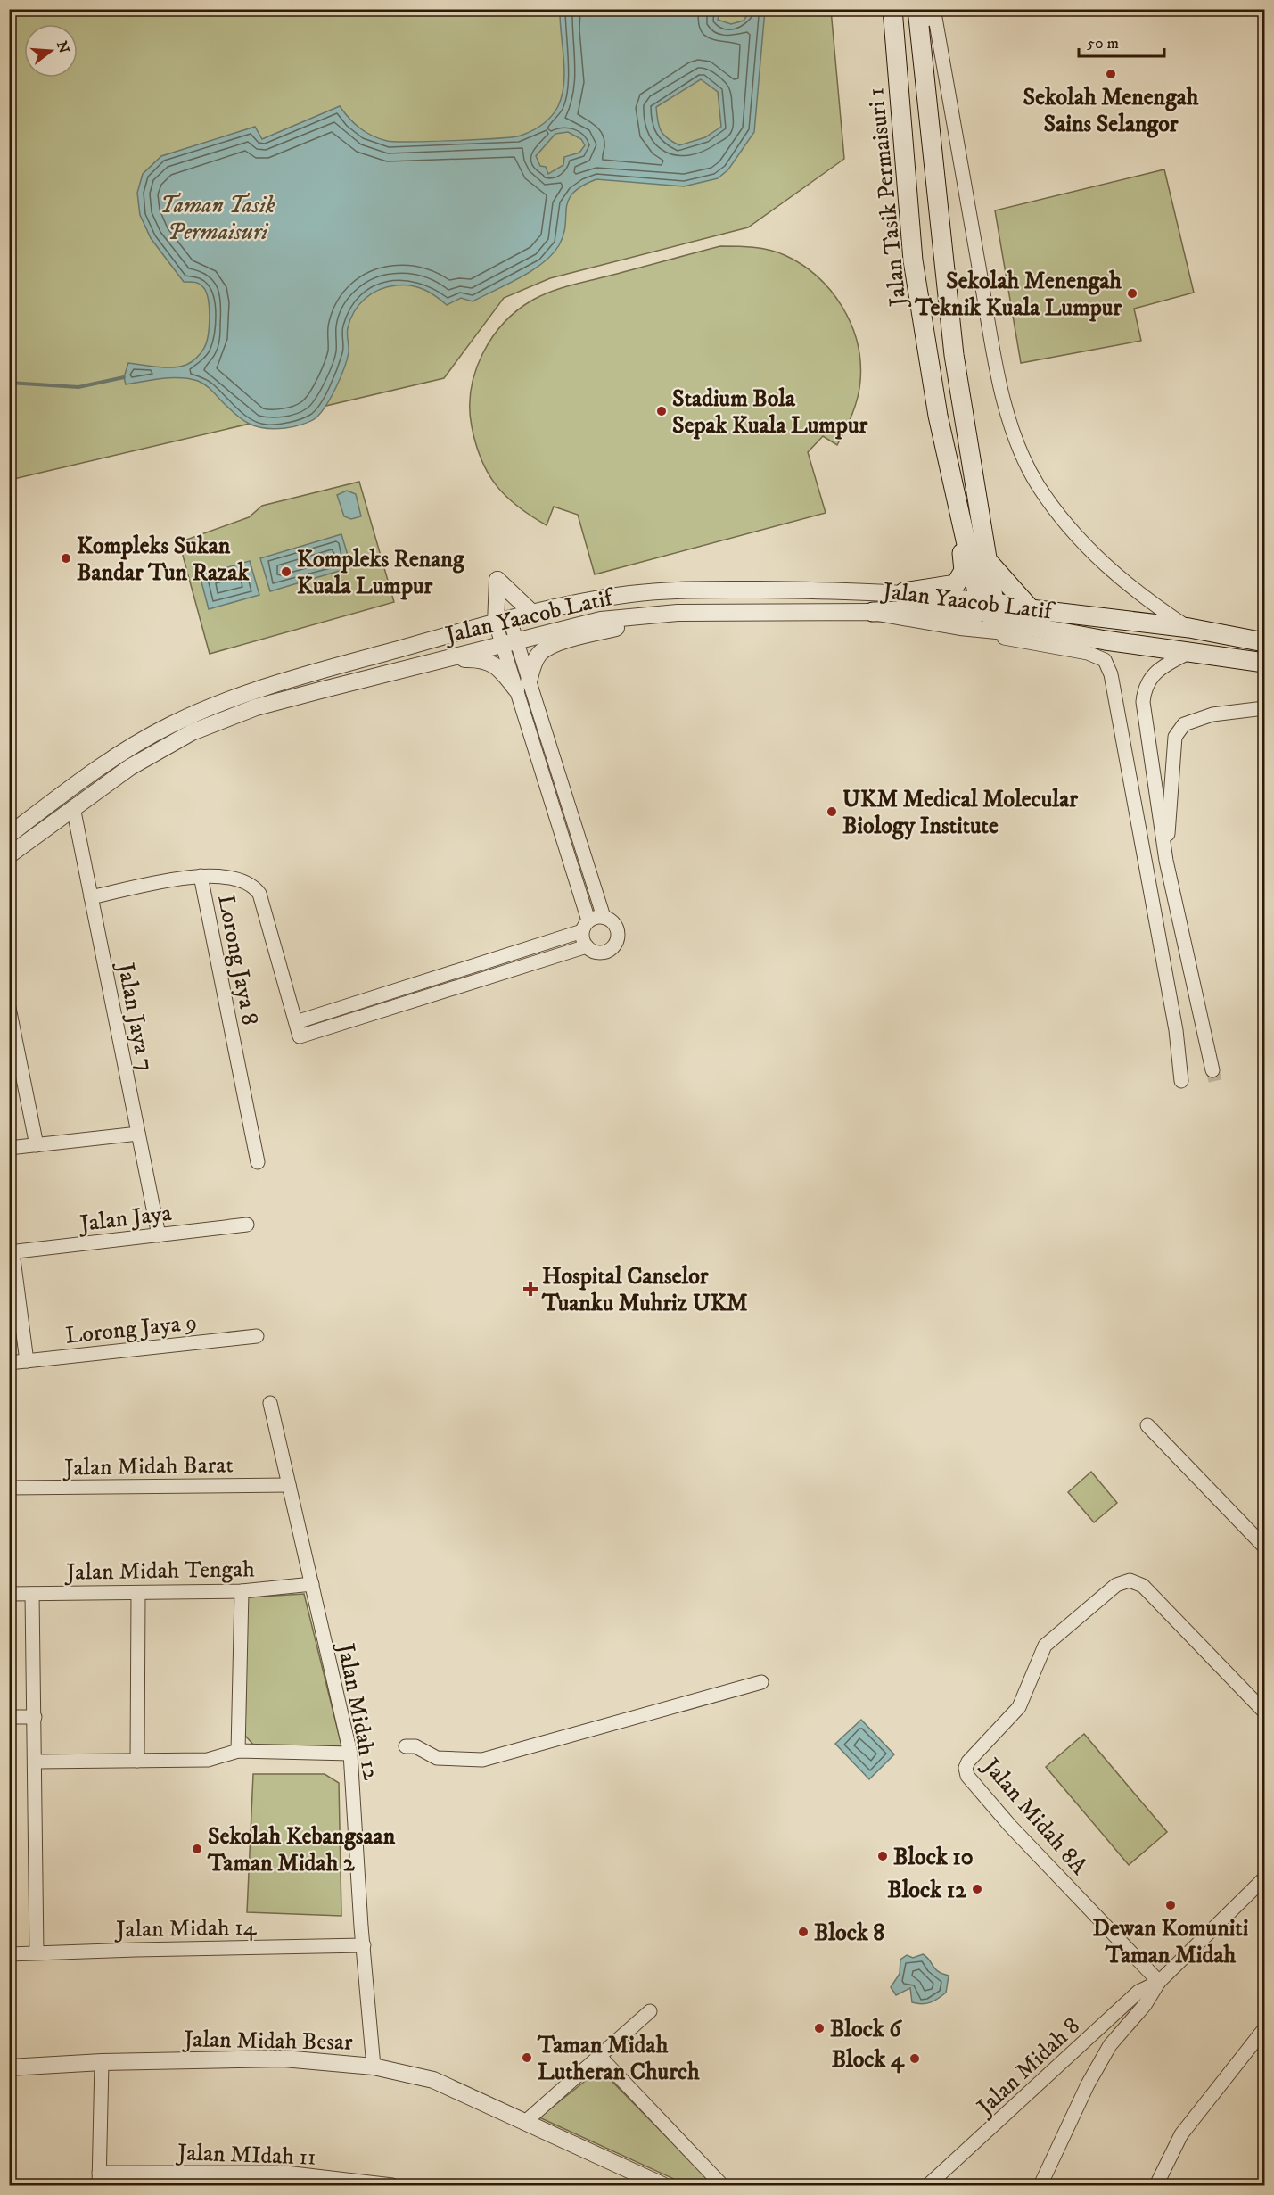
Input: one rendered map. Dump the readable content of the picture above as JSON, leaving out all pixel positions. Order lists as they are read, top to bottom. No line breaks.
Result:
{"streets":{"main road":["Jalan Tasik Permaisuri 1","Jalan Yaacob Latif"],"street":["Lorong Jaya 8","Jalan Jaya 7","Jalan Jaya","Lorong Jaya 9","Jalan Midah Barat","Jalan Midah Tengah","Jalan Midah 12","Jalan Midah 8A","Jalan Midah 14","Jalan Midah Besar","Jalan Midah 8","Jalan MIdah 11"]},"crossings":[["Jalan Tasik Permaisuri 1","Jalan Yaacob Latif"],["Jalan Yaacob Latif","Jalan Jaya 7"],["Lorong Jaya 8","Jalan Jaya 7"],["Jalan Jaya 7","Jalan Jaya"],["Jalan Midah Barat","Jalan Midah 12"],["Jalan Midah Tengah","Jalan Midah 12"],["Jalan Midah 12","Jalan Midah 14"],["Jalan Midah 12","Jalan Midah Besar"],["Jalan Midah 8A","Jalan Midah 8"]],"parks":["Taman Tasik Permaisuri"],"places":{"other":["Sekolah Menengah Sains Selangor","Sekolah Menengah Teknik Kuala Lumpur","Stadium Bola Sepak Kuala Lumpur","Kompleks Sukan Bandar Tun Razak","Kompleks Renang Kuala Lumpur","UKM Medical Molecular Biology Institute","Sekolah Kebangsaan Taman Midah 2","Block 10","Block 12","Dewan Komuniti Taman Midah","Block 8","Block 6","Taman Midah Lutheran Church","Block 4"],"health":["Hospital Canselor Tuanku Muhriz UKM"]},"scale_bar":"50 m","north":"right"}
